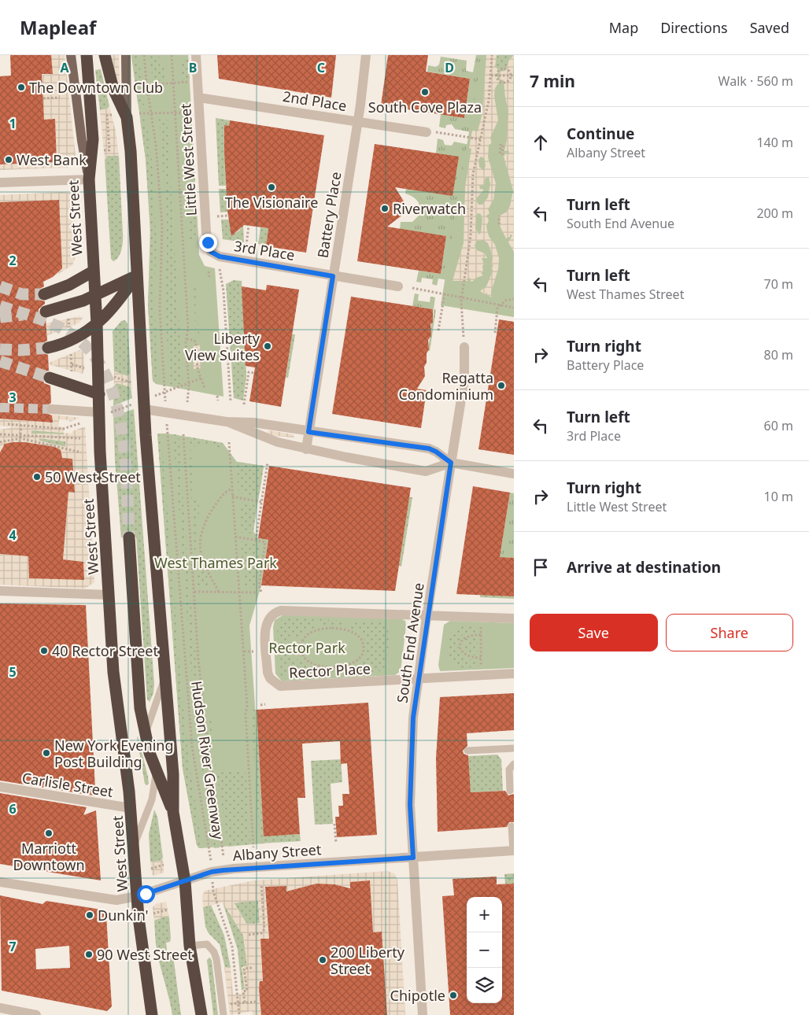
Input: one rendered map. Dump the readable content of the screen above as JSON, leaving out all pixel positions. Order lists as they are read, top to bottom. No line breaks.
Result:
{"streets":{"highway":["West Street"],"street":["2nd Place","Little West Street","Battery Place","3rd Place","South End Avenue","Rector Place","Carlisle Street","Albany Street"],"path":["Hudson River Greenway"]},"crossings":[["2nd Place","Little West Street"],["2nd Place","Battery Place"],["Little West Street","3rd Place"],["Battery Place","3rd Place"],["West Street","Carlisle Street"],["West Street","Albany Street"],["South End Avenue","Rector Place"],["South End Avenue","Albany Street"]],"parks":["West Thames Park","Rector Park"],"places":["The Downtown Club","South Cove Plaza","West Bank","The Visionaire","Riverwatch","Liberty View Suites","Regatta Condominium","50 West Street","40 Rector Street","New York Evening Post Building","Marriott Downtown","Dunkin'","90 West Street","200 Liberty Street","Chipotle"],"page":{"header":"Mapleaf","nav":["Map","Directions","Saved"],"heading":["7 min","Walk · 560 m"],"list":[["Continue","Albany Street","140 m"],["Turn left","South End Avenue","200 m"],["Turn left","West Thames Street","70 m"],["Turn right","Battery Place","80 m"],["Turn left","3rd Place","60 m"],["Turn right","Little West Street","10 m"],"Arrive at destination"],"buttons":["Save","Share"],"map_buttons":["+","−"]},"grid":{"columns":["A","B","C","D"],"rows":["1","2","3","4","5","6","7"]}}
